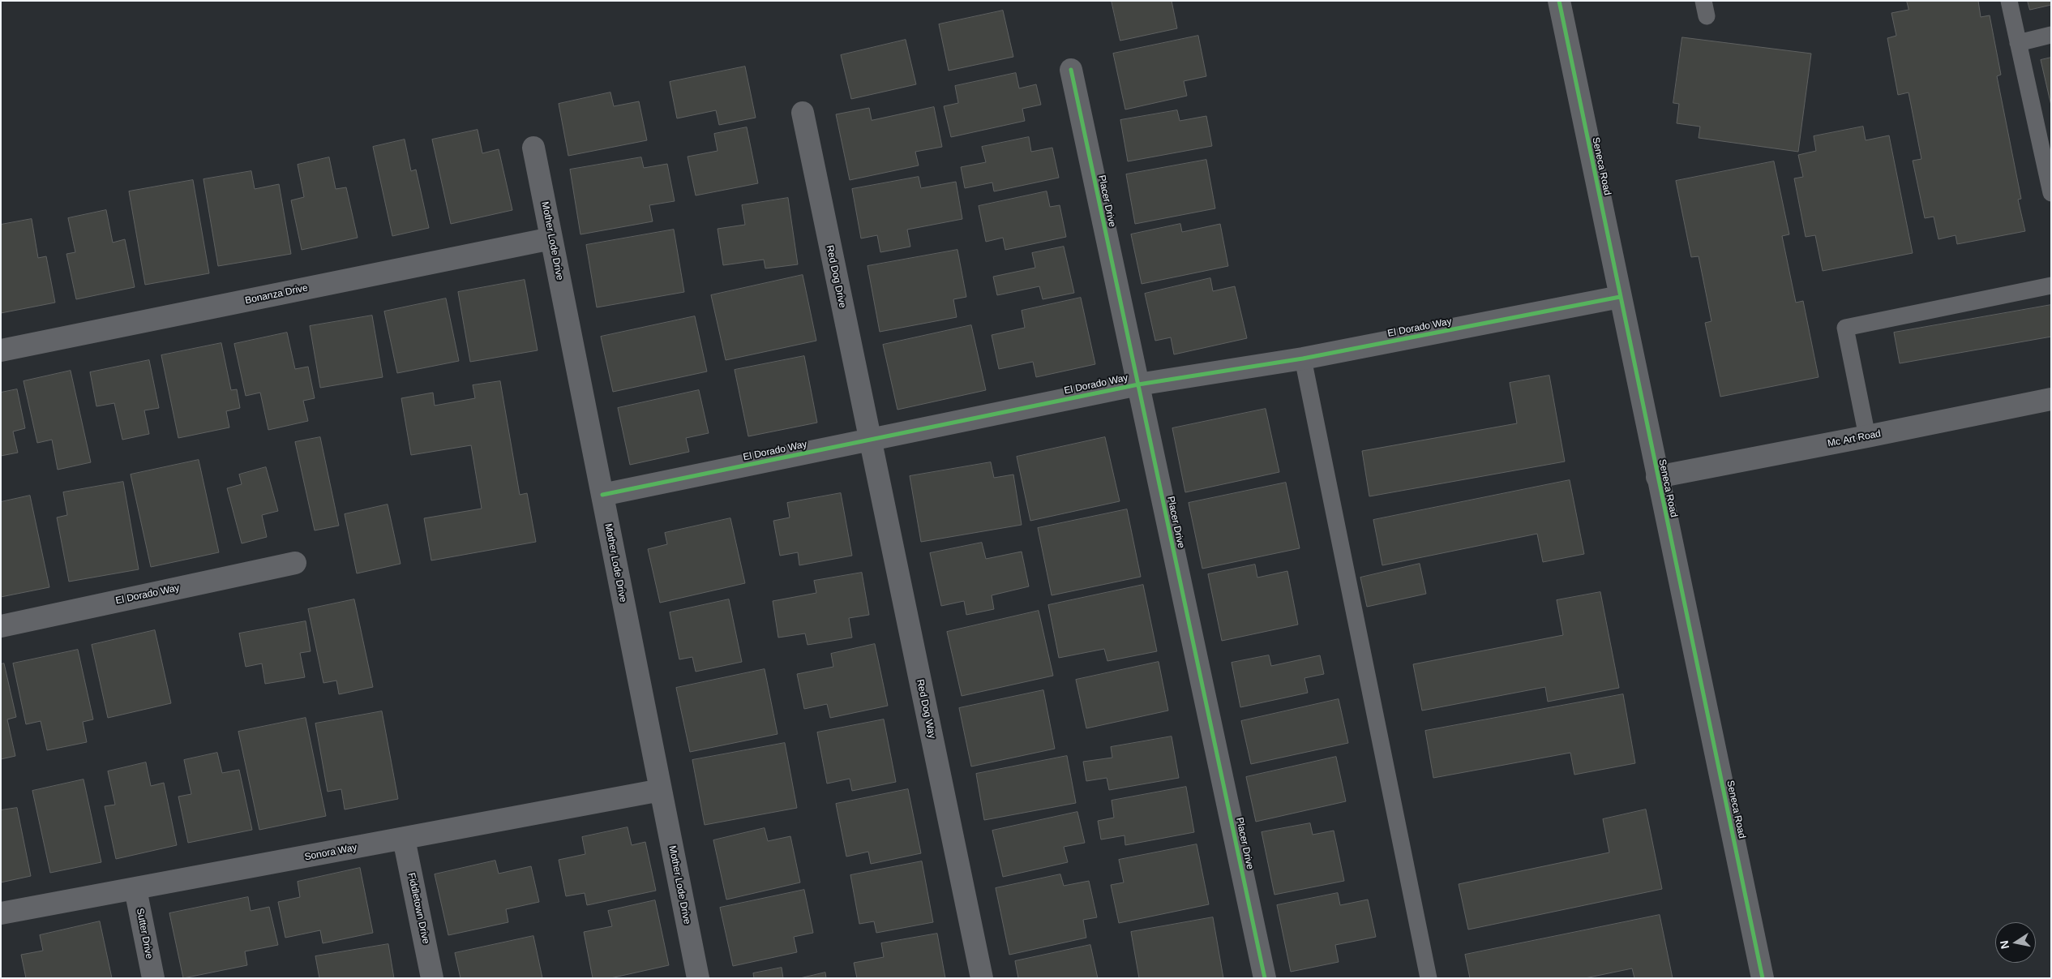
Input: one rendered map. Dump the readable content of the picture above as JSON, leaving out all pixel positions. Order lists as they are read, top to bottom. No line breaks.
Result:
{"streets":{"street":["Seneca Road","Placer Drive","Mother Lode Drive","Red Dog Drive","Bonanza Drive","El Dorado Way","Mc Art Road","Red Dog Way","Sonora Way","Fiddletown Drive","Sutter Drive"]},"crossings":[["Seneca Road","El Dorado Way"],["Seneca Road","Mc Art Road"],["Placer Drive","El Dorado Way"],["Mother Lode Drive","Bonanza Drive"],["Mother Lode Drive","El Dorado Way"],["Mother Lode Drive","Sonora Way"],["Red Dog Drive","El Dorado Way"],["Red Dog Drive","Red Dog Way"],["El Dorado Way","Red Dog Way"],["Sonora Way","Fiddletown Drive"],["Sonora Way","Sutter Drive"]],"north":"left"}
